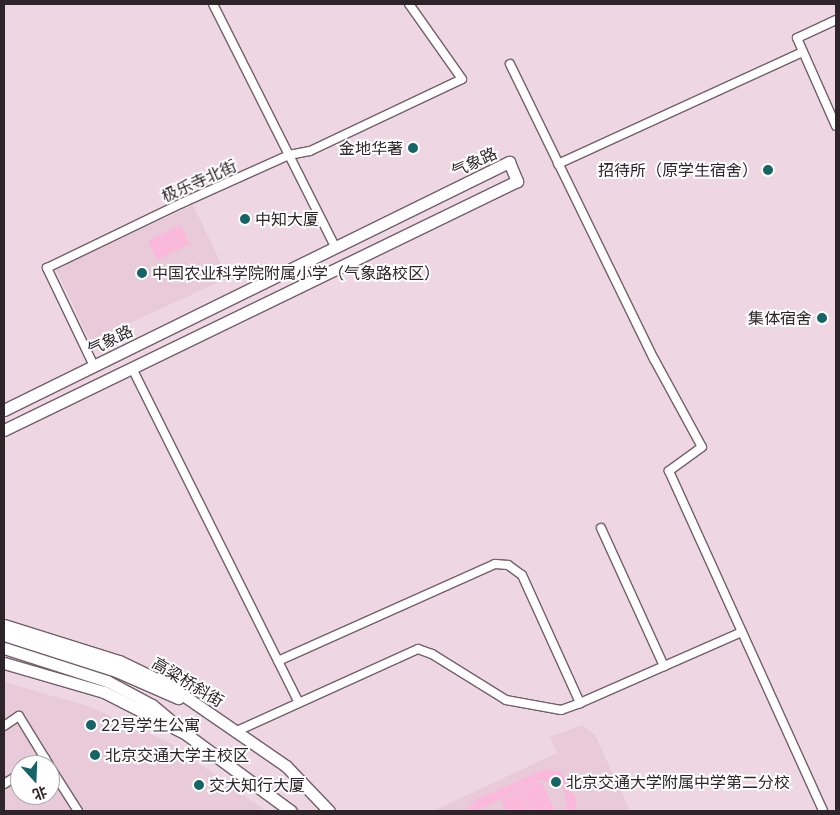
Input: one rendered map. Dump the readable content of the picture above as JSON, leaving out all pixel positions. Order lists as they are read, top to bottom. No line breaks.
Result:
{"streets":{"street":["气象路","极乐寺北街","高粱桥斜街"]},"crossings":[["气象路","极乐寺北街"]],"places":["金地华著","招待所（原学生宿舍）","中知大厦","中国农业科学院附属小学（气象路校区）","集体宿舍","22号学生公寓","北京交通大学主校区","北京交通大学附属中学第二分校","交大知行大厦"],"north":"bottom"}
